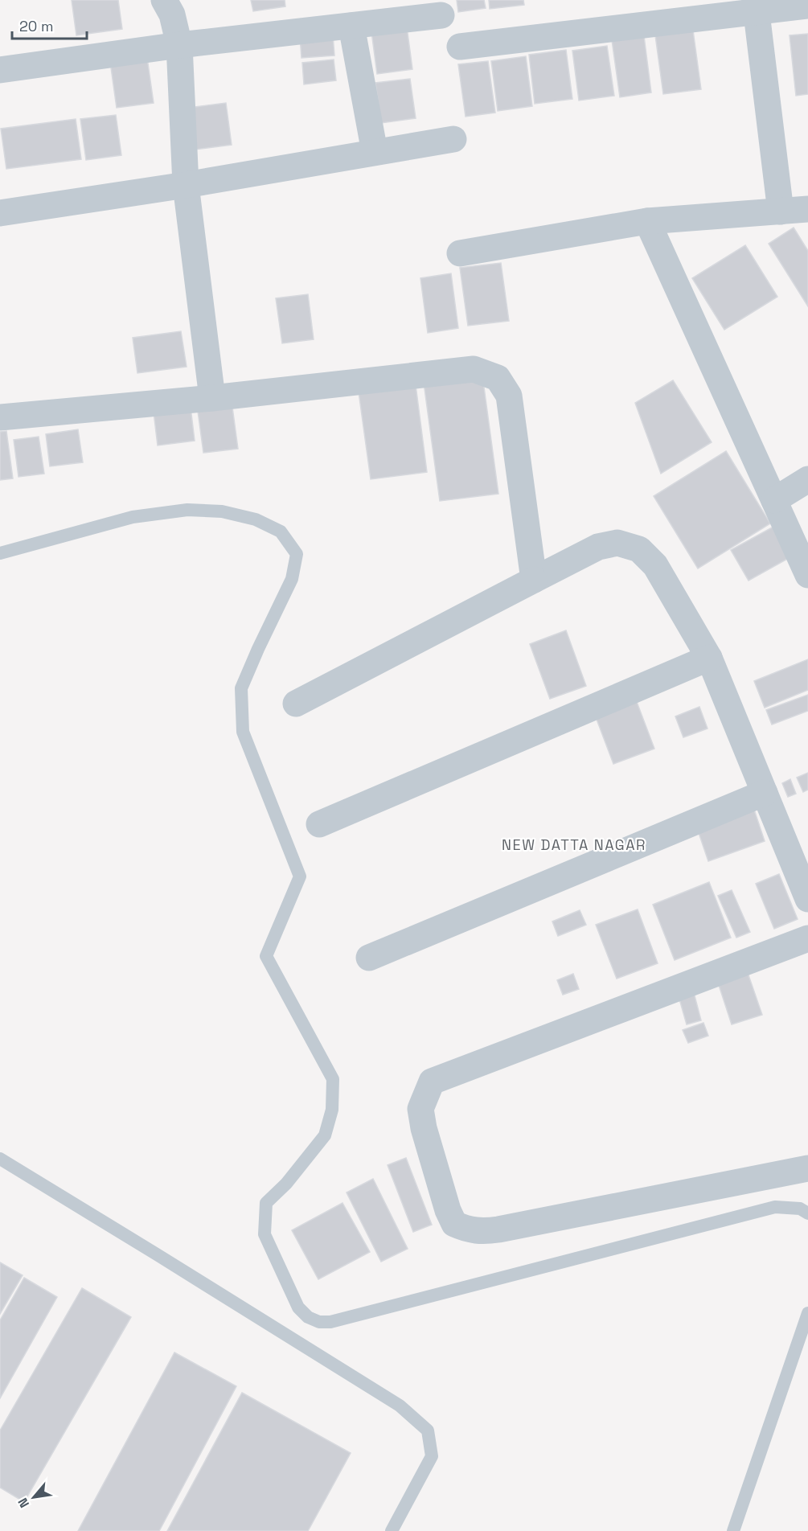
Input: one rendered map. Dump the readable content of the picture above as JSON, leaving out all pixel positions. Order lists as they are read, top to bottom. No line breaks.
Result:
{"districts":["NEW DATTA NAGAR"],"scale_bar":"20 m","north":"bottom left"}
